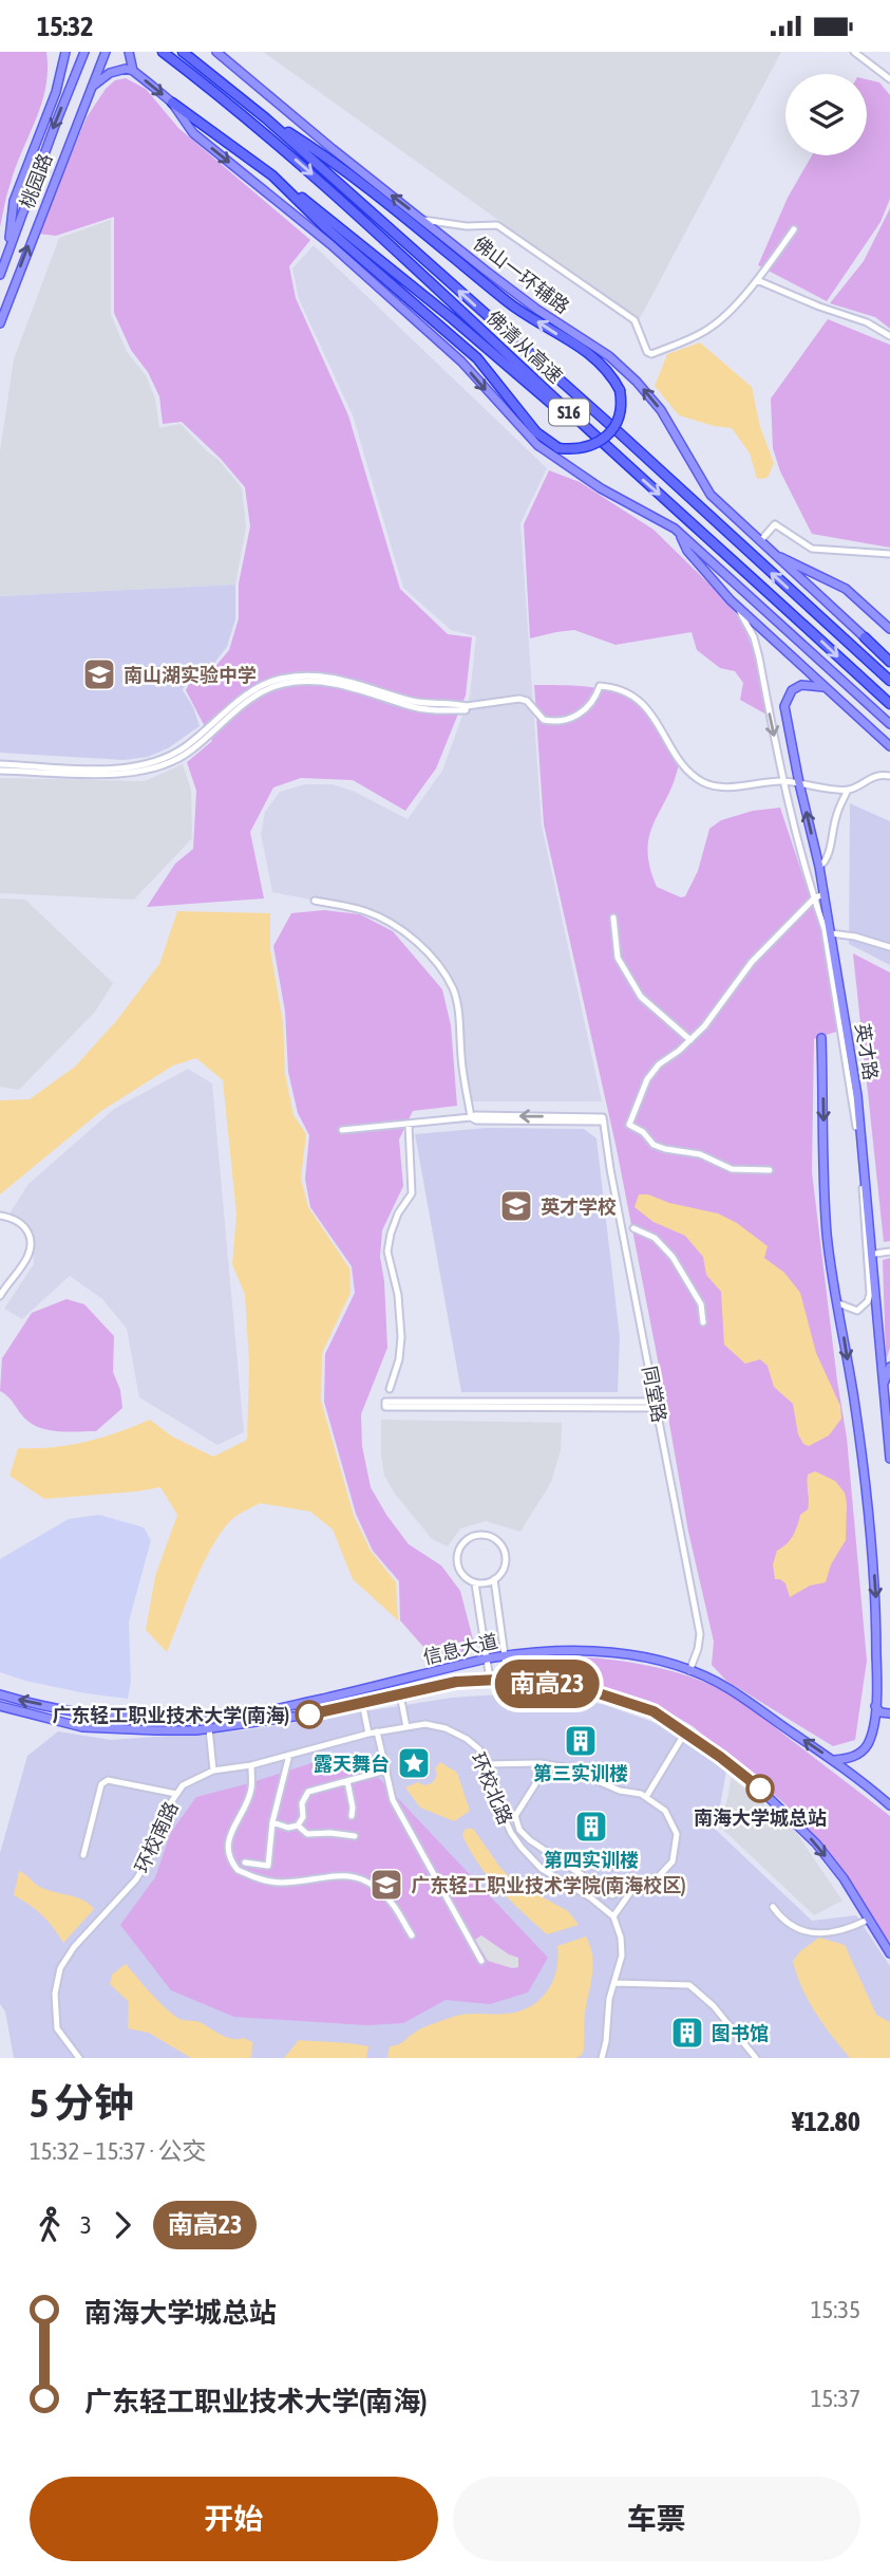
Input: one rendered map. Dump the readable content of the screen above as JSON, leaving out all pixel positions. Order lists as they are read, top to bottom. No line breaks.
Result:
{"streets":{"highway":["佛清从高速","S16"],"main road":["桃园路","佛山一环辅路","英才路","信息大道"],"street":["同堂路","环校北路","环校南路"]},"crossings":[["同堂路","信息大道"],["环校北路","环校南路"]],"one_way":["佛山一环辅路"],"places":{"school or university":["南山湖实验中学","英才学校","广东轻工职业技术学院(南海校区)"],"other":["广东轻工职业技术大学(南海)","南海大学城总站"],"building":["第三实训楼","第四实训楼","图书馆"],"place":["露天舞台"]},"lines":["bus line 南高23"],"page":{"status":"15:32","on_map":"南高23","heading":["5 分钟","15:32 – 15:37 · 公交","¥12.80"],"legs":["3","南高23"],"list":[{"name":"南海大学城总站","value":"15:35"},{"name":"广东轻工职业技术大学(南海)","value":"15:37"}],"buttons":["开始","车票"]}}
